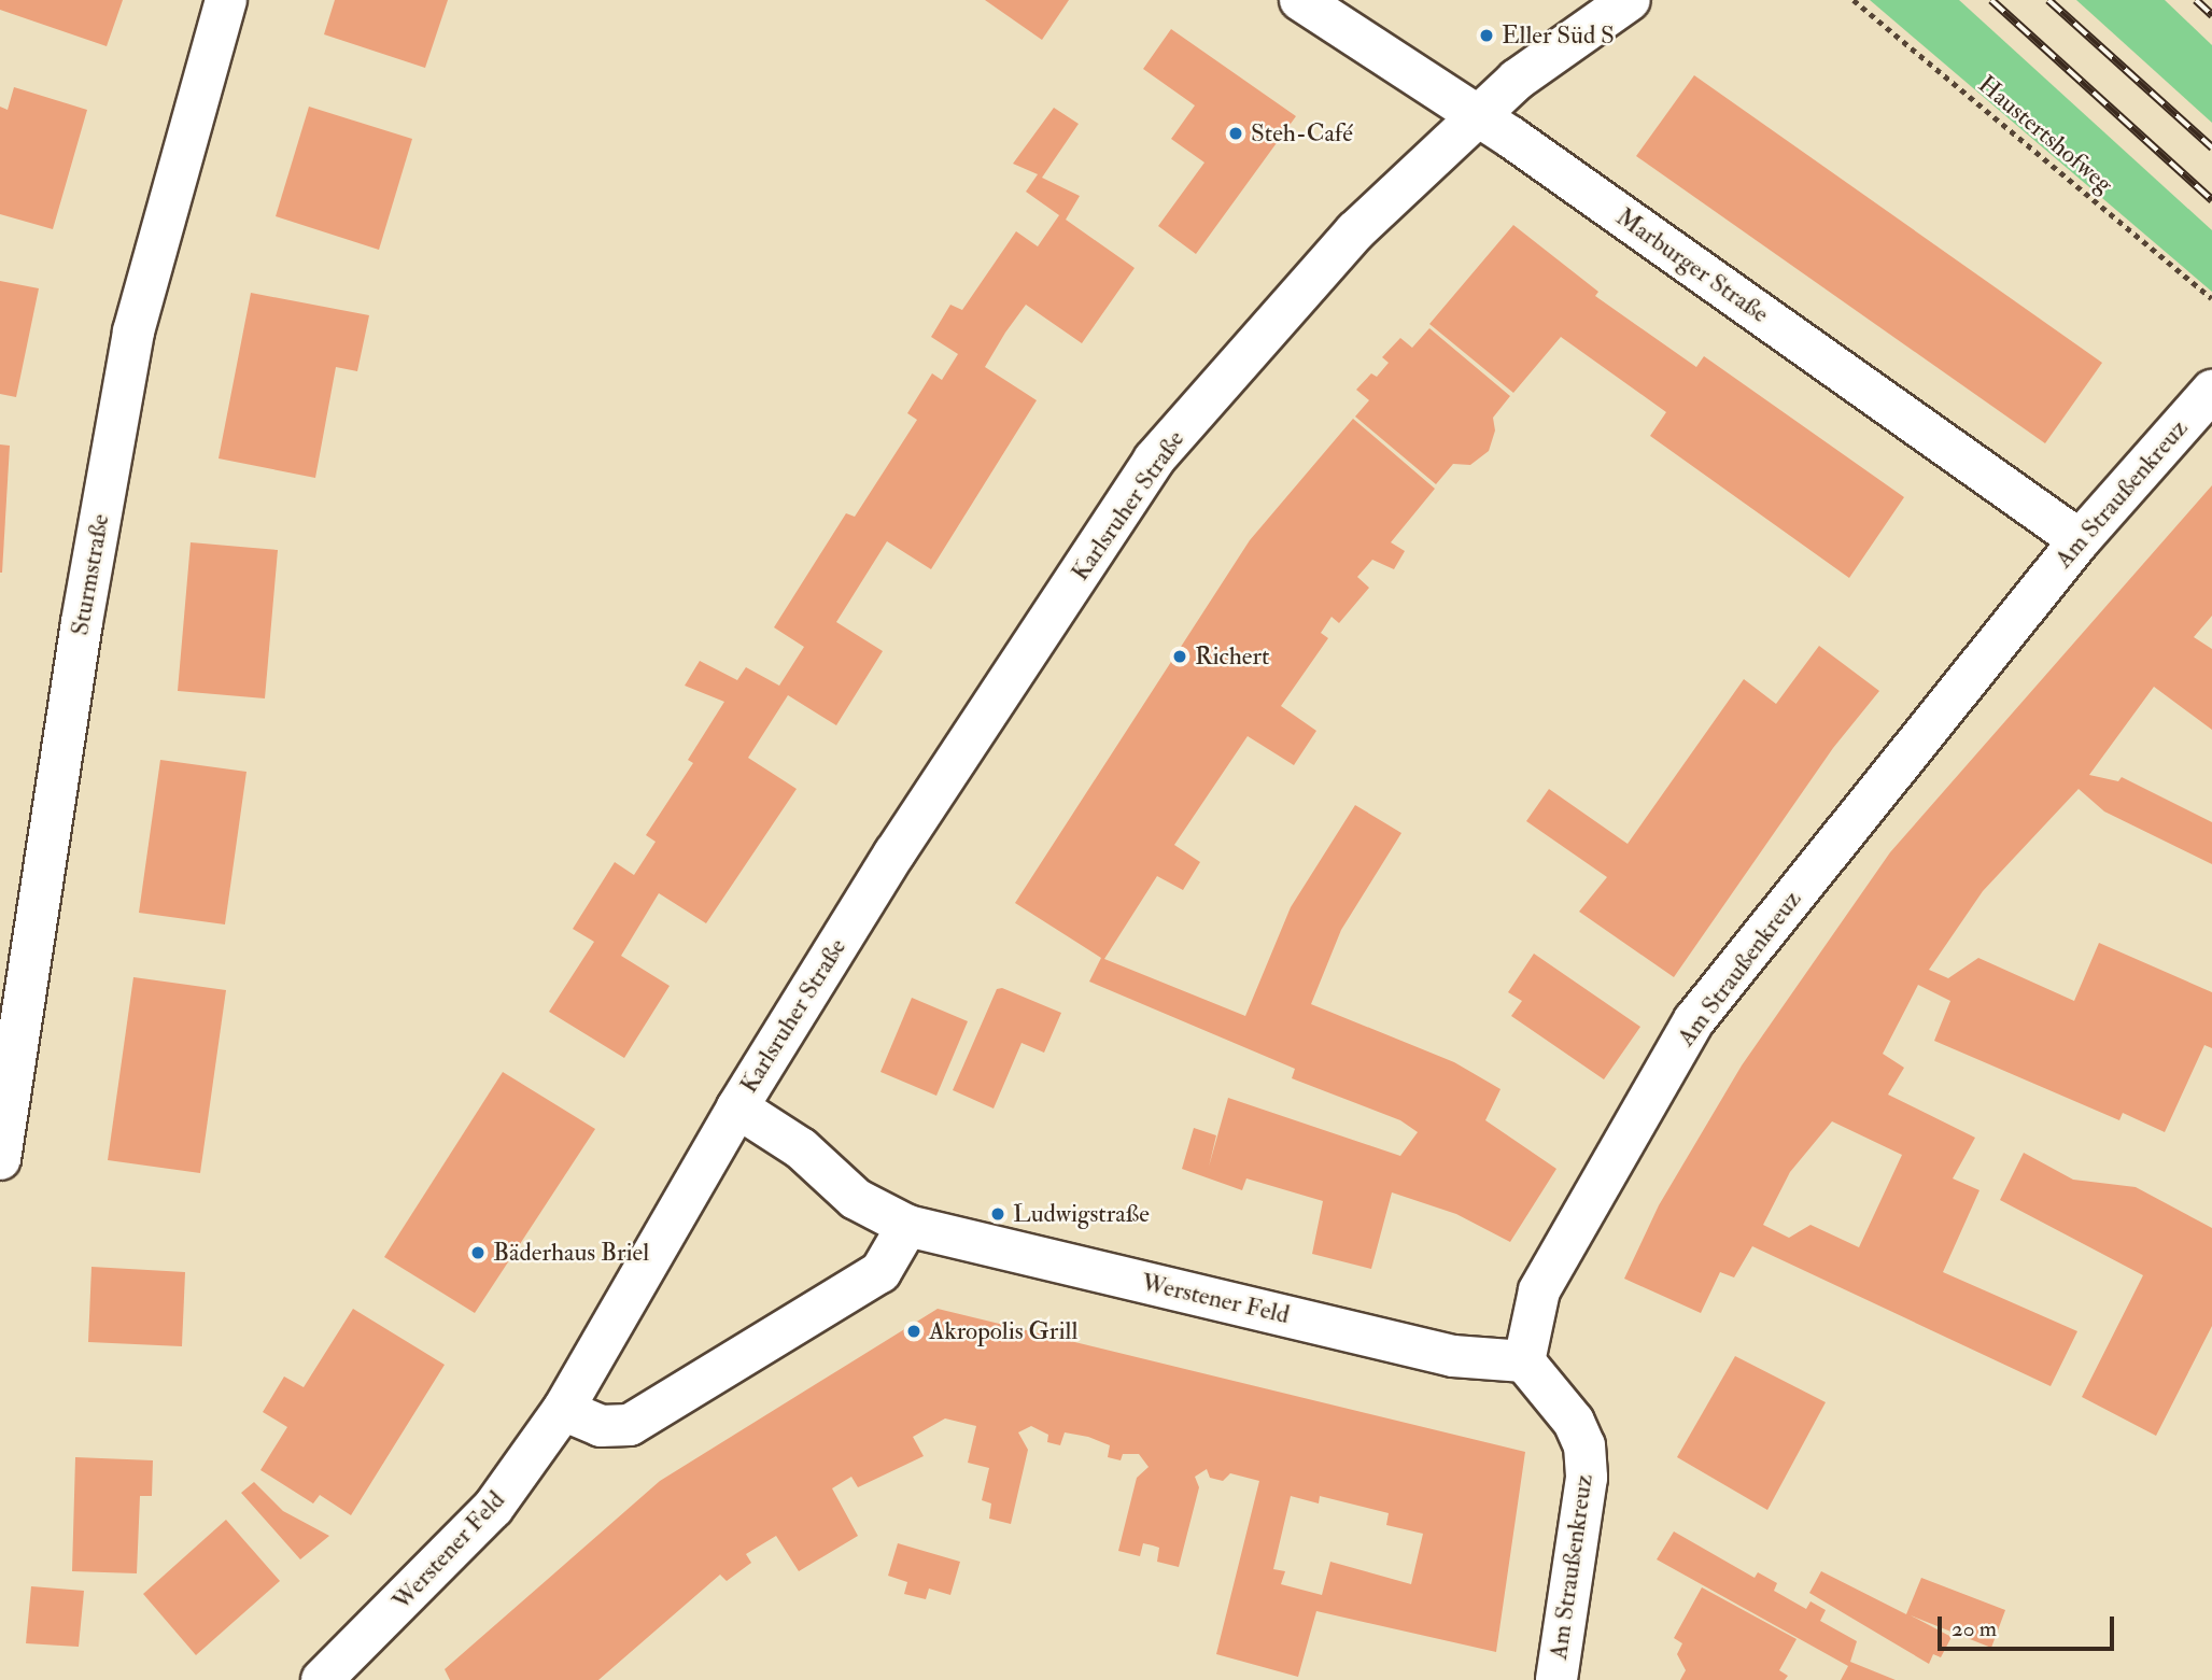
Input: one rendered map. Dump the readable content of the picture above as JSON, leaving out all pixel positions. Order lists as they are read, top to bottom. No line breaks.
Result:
{"streets":{"street":["Marburger Straße","Am Straußenkreuz","Karlsruher Straße","Sturmstraße","Werstener Feld"],"path":["Haustertshofweg"]},"crossings":[["Marburger Straße","Am Straußenkreuz"],["Marburger Straße","Karlsruher Straße"],["Am Straußenkreuz","Werstener Feld"],["Karlsruher Straße","Werstener Feld"]],"places":["Eller Süd S","Steh-Café","Richert","Ludwigstraße","Bäderhaus Briel","Akropolis Grill"],"scale_bar":"20 m"}
